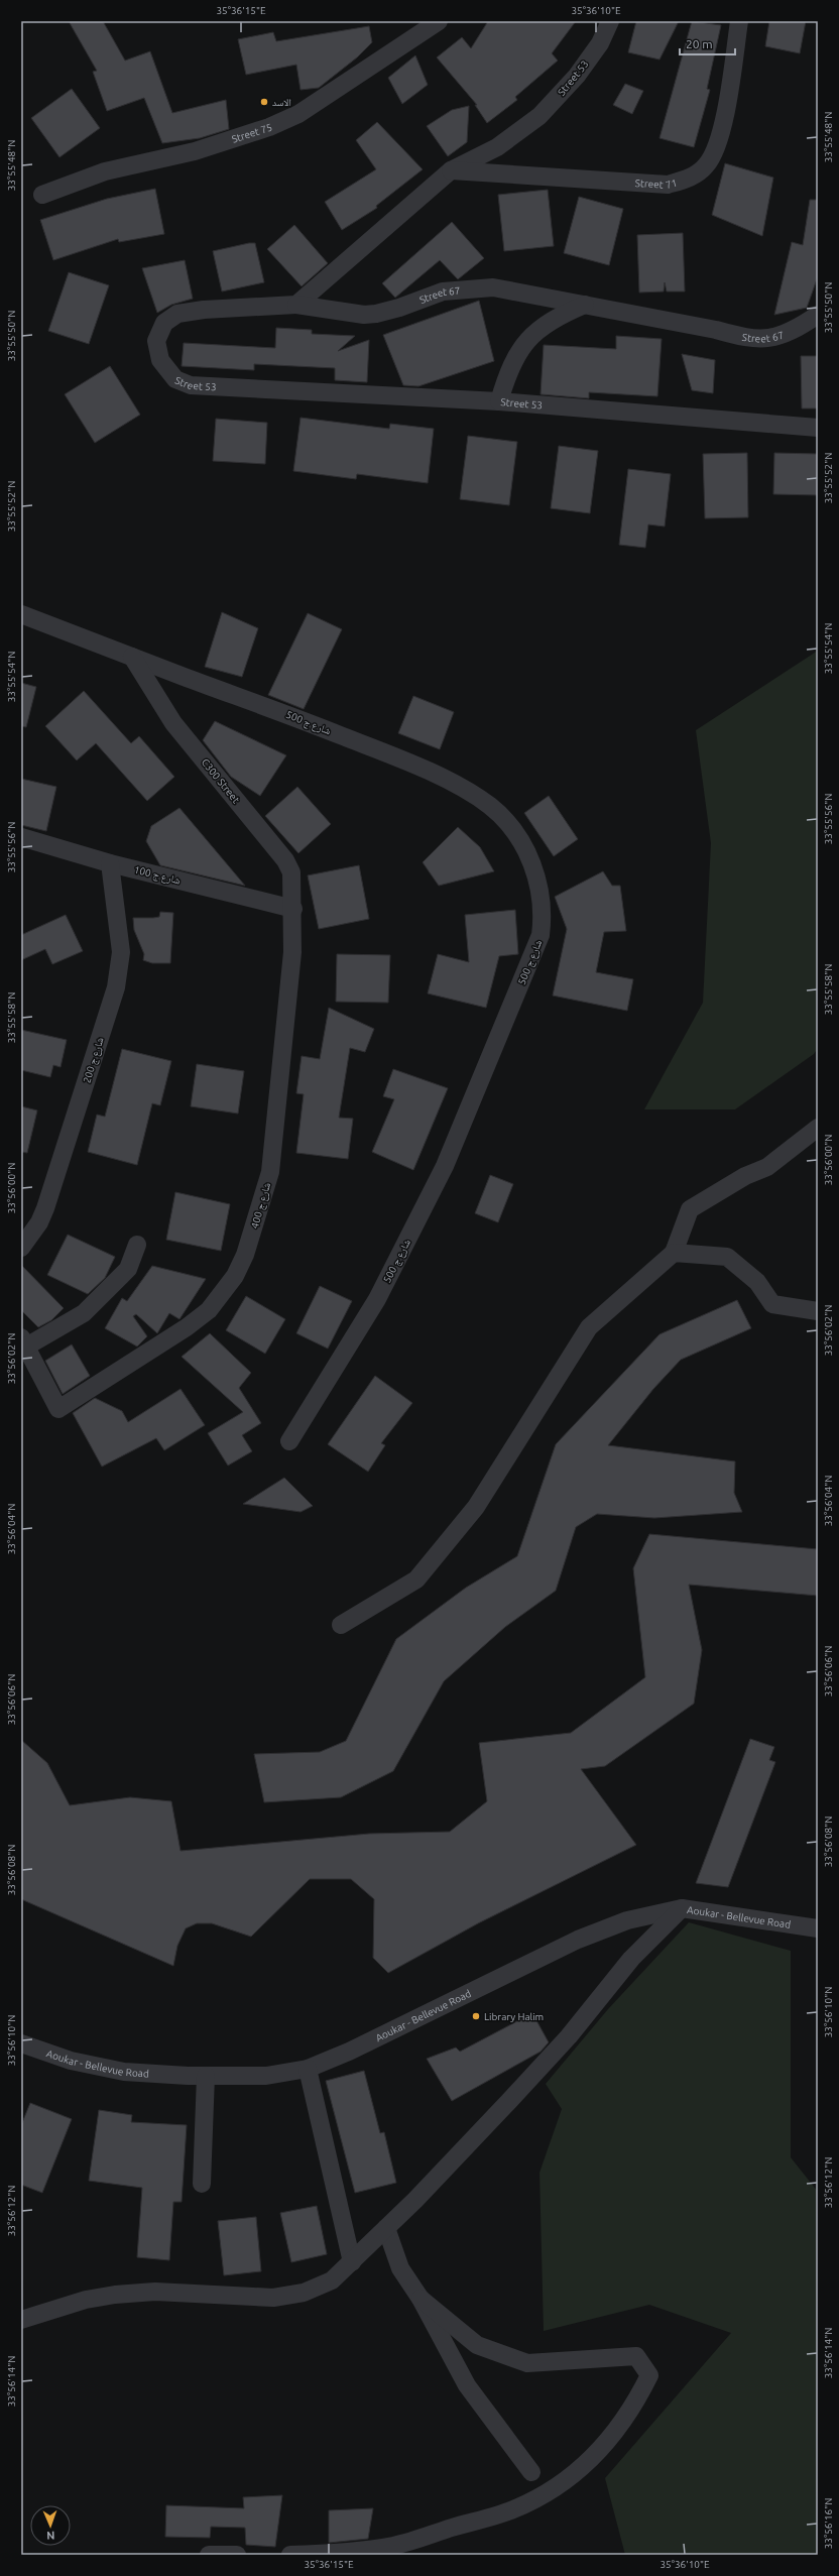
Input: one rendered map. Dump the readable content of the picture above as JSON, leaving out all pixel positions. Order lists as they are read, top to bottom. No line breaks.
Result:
{"streets":{"street":["Street 53","Street 75","Street 71","Street 67","شارع ج 500","C300 Street","شارع ج 100","شارع ج 200","شارع ج 400","Aoukar - Bellevue Road"]},"crossings":[["Street 53","Street 71"],["Street 53","Street 67"],["شارع ج 500","C300 Street"],["C300 Street","شارع ج 100"],["C300 Street","شارع ج 400"],["شارع ج 100","شارع ج 200"],["شارع ج 100","شارع ج 400"]],"places":["الاسد","Library Halim"],"scale_bar":"20 m","north":"bottom","coordinates":["35°36'15\"E","35°36'10\"E","33°55'48\"N","33°55'50\"N","33°55'52\"N","33°55'54\"N","33°55'56\"N","33°55'58\"N","33°56'00\"N","33°56'02\"N","33°56'04\"N","33°56'06\"N","33°56'08\"N","33°56'10\"N","33°56'12\"N","33°56'14\"N","33°56'16\"N"]}
